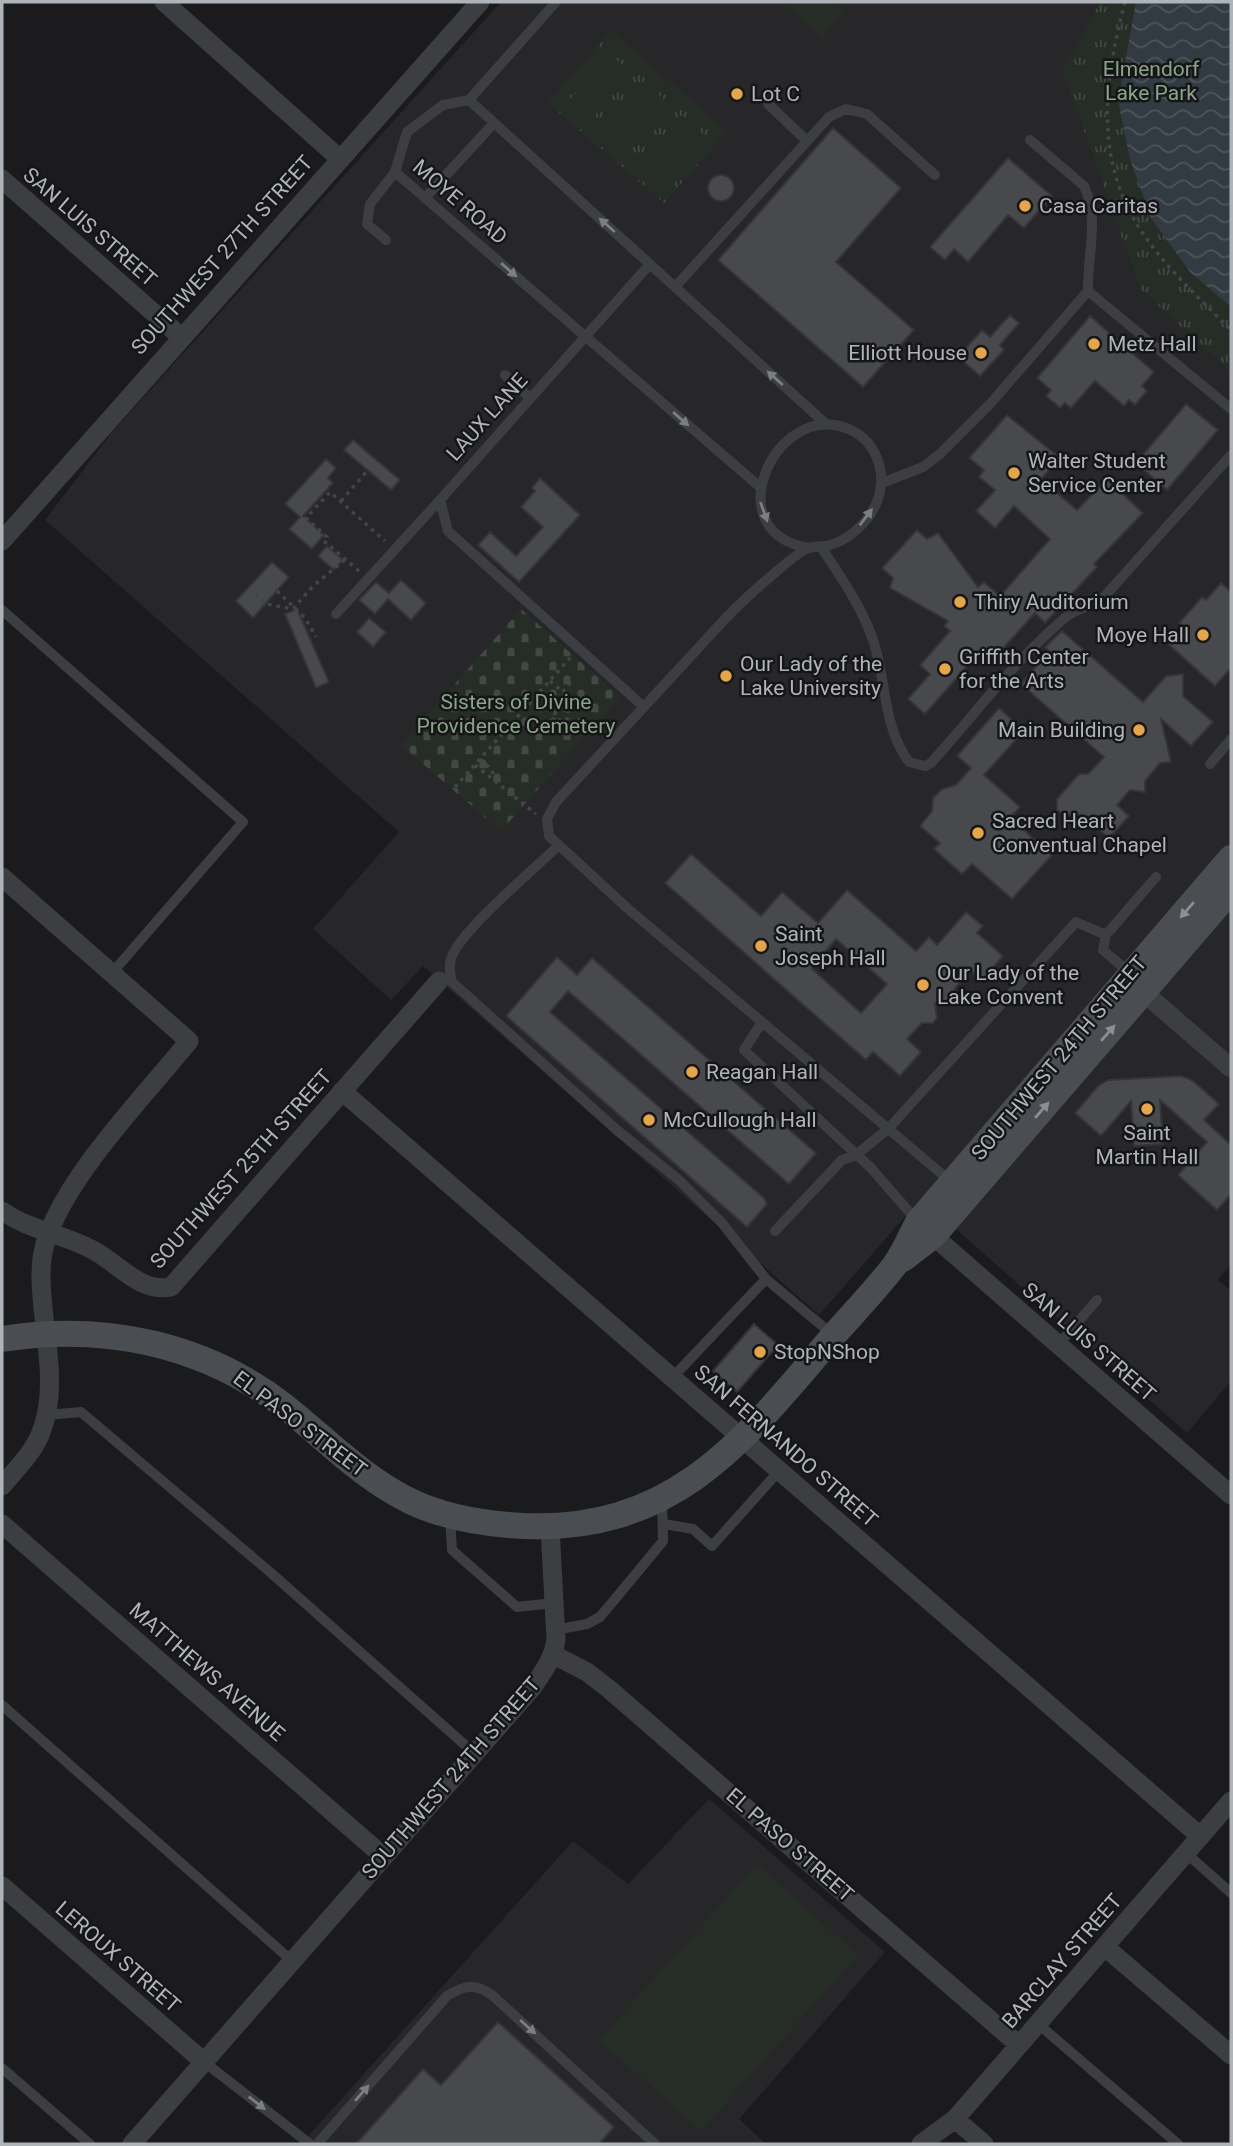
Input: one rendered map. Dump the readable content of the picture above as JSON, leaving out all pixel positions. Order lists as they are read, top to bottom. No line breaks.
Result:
{"streets":{"main road":["SOUTHWEST 24TH STREET","EL PASO STREET"],"street":["SAN LUIS STREET","SOUTHWEST 27TH STREET","SOUTHWEST 25TH STREET","SAN FERNANDO STREET","MATTHEWS AVENUE","LEROUX STREET","BARCLAY STREET"],"lane":["MOYE ROAD","LAUX LANE"]},"crossings":[["MOYE ROAD","LAUX LANE"],["SAN LUIS STREET","SOUTHWEST 27TH STREET"],["SAN LUIS STREET","SOUTHWEST 24TH STREET"],["SOUTHWEST 24TH STREET","EL PASO STREET"],["SOUTHWEST 24TH STREET","SAN FERNANDO STREET"],["SOUTHWEST 24TH STREET","MATTHEWS AVENUE"],["SOUTHWEST 24TH STREET","LEROUX STREET"],["SOUTHWEST 25TH STREET","SAN FERNANDO STREET"],["EL PASO STREET","BARCLAY STREET"],["SAN FERNANDO STREET","BARCLAY STREET"]],"one_way":["MOYE ROAD"],"parks":["Elmendorf Lake Park","Sisters of Divine Providence Cemetery"],"places":["Lot C","Casa Caritas","Metz Hall","Elliott House","Walter Student Service Center","Thiry Auditorium","Moye Hall","Griffith Center for the Arts","Our Lady of the Lake University","Main Building","Sacred Heart Conventual Chapel","Saint Joseph Hall","Our Lady of the Lake Convent","Reagan Hall","Saint Martin Hall","McCullough Hall","StopNShop"]}
